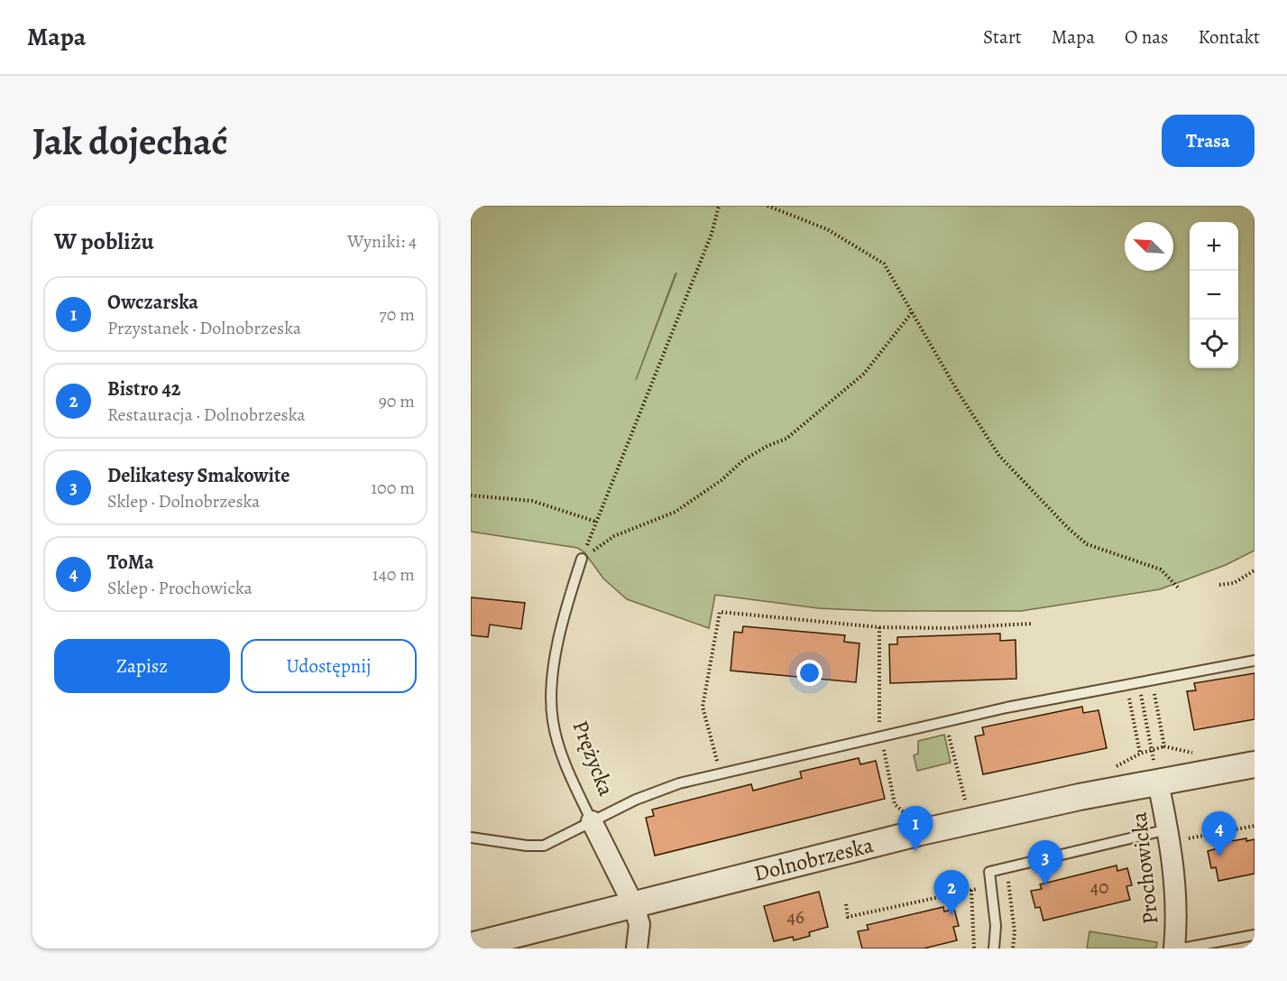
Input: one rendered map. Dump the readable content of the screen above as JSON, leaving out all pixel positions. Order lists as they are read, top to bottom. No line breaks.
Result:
{"streets":{"street":["Prężycka","Dolnobrzeska","Prochowicka"]},"crossings":[["Prężycka","Dolnobrzeska"],["Dolnobrzeska","Prochowicka"]],"house_numbers":["40","46"],"north":"top left","page":{"header":"Mapa","nav":["Start","Mapa","O nas","Kontakt"],"buttons":["Trasa",["Zapisz","Udostępnij"]],"title":"Jak dojechać","heading":["W pobliżu","Wyniki: 4"],"map_buttons":["+","−"],"list":[{"mark":"1","name":"Owczarska","note":"Przystanek · Dolnobrzeska","value":"70 m"},{"mark":"2","name":"Bistro 42","note":"Restauracja · Dolnobrzeska","value":"90 m"},{"mark":"3","name":"Delikatesy Smakowite","note":"Sklep · Dolnobrzeska","value":"100 m"},{"mark":"4","name":"ToMa","note":"Sklep · Prochowicka","value":"140 m"}],"pins":["1","4","3","2"]}}
